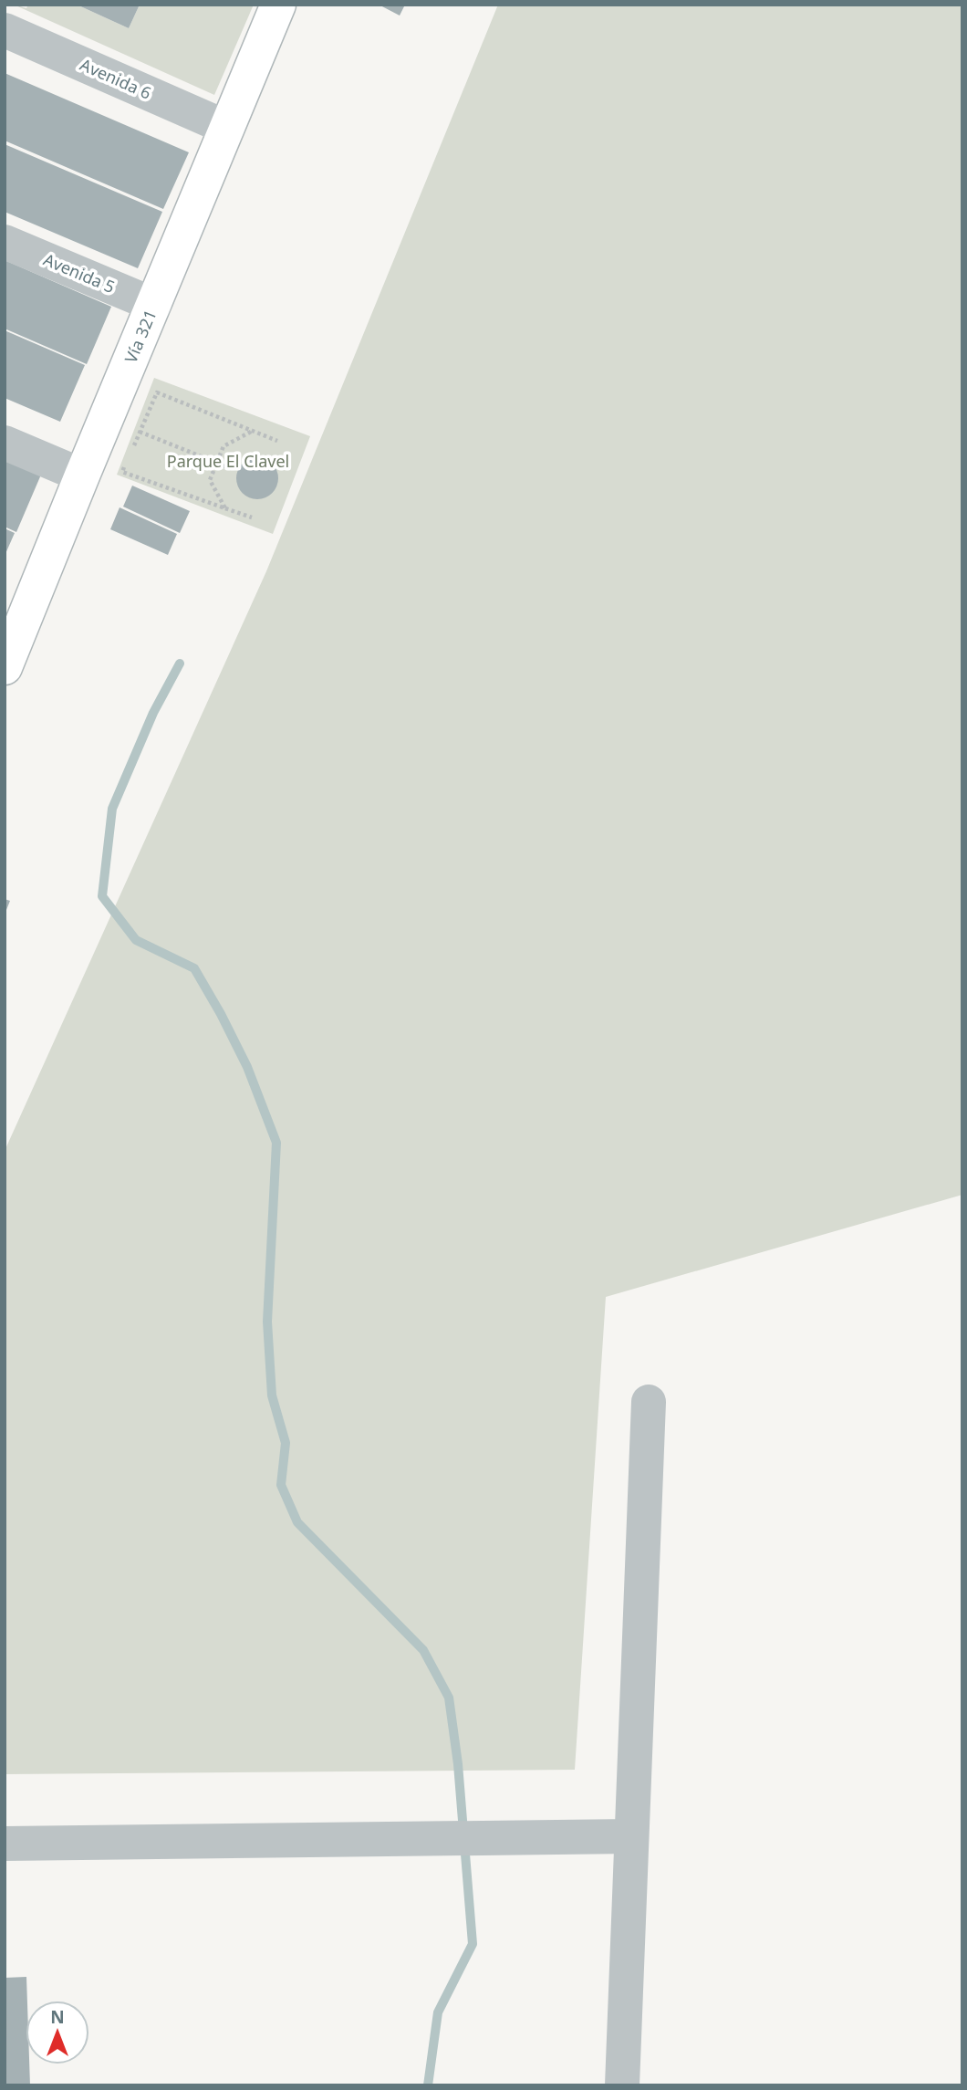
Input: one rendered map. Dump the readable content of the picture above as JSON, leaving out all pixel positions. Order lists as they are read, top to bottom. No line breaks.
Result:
{"streets":{"street":["Avenida 6","Avenida 5","Vía 321"]},"crossings":[["Avenida 6","Vía 321"],["Avenida 5","Vía 321"]],"parks":["Parque El Clavel"],"north":"top"}
